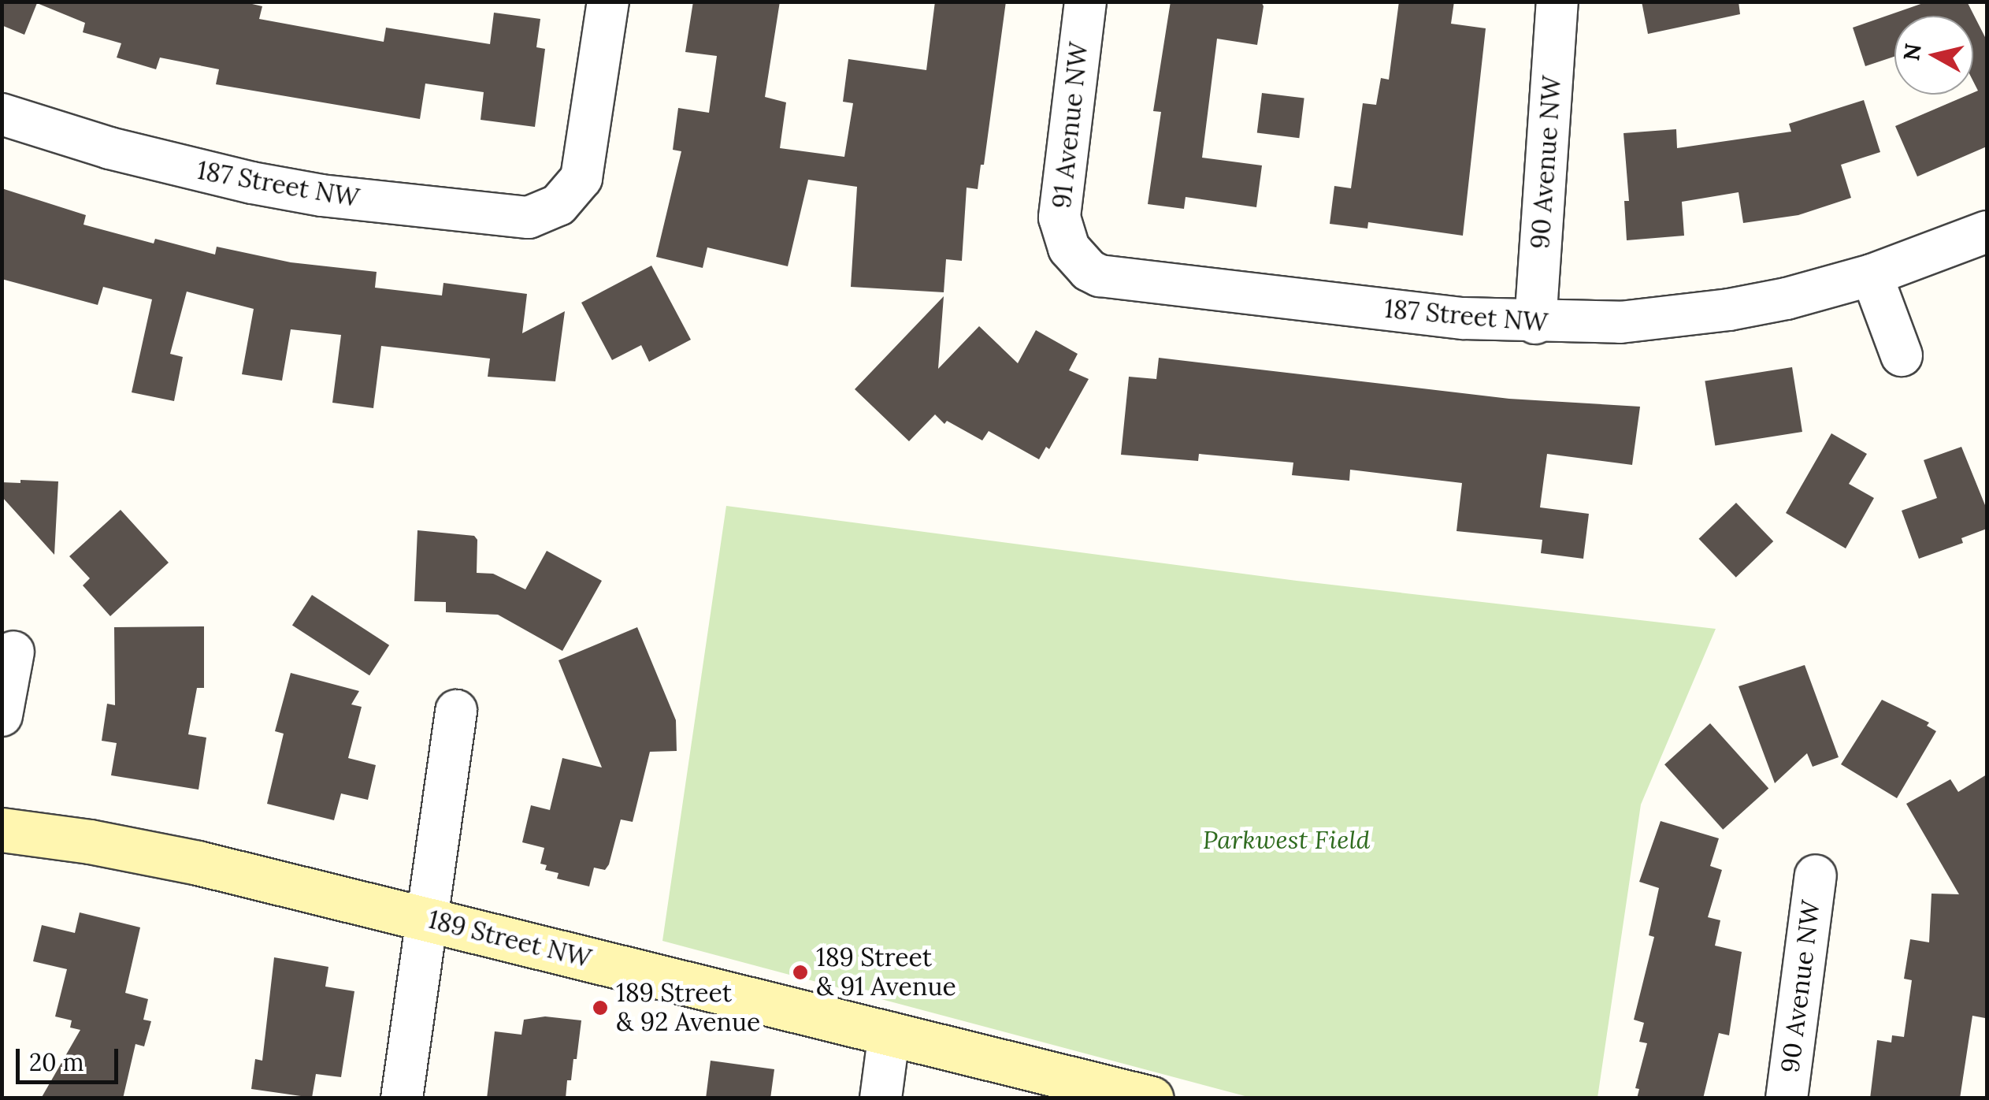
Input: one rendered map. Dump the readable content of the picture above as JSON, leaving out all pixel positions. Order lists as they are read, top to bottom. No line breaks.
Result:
{"streets":{"street":["91 Avenue NW","90 Avenue NW","187 Street NW","189 Street NW"]},"crossings":[["91 Avenue NW","187 Street NW"],["90 Avenue NW","187 Street NW"]],"parks":["Parkwest Field"],"places":["189 Street & 91 Avenue","189 Street & 92 Avenue"],"scale_bar":"20 m","north":"left"}
